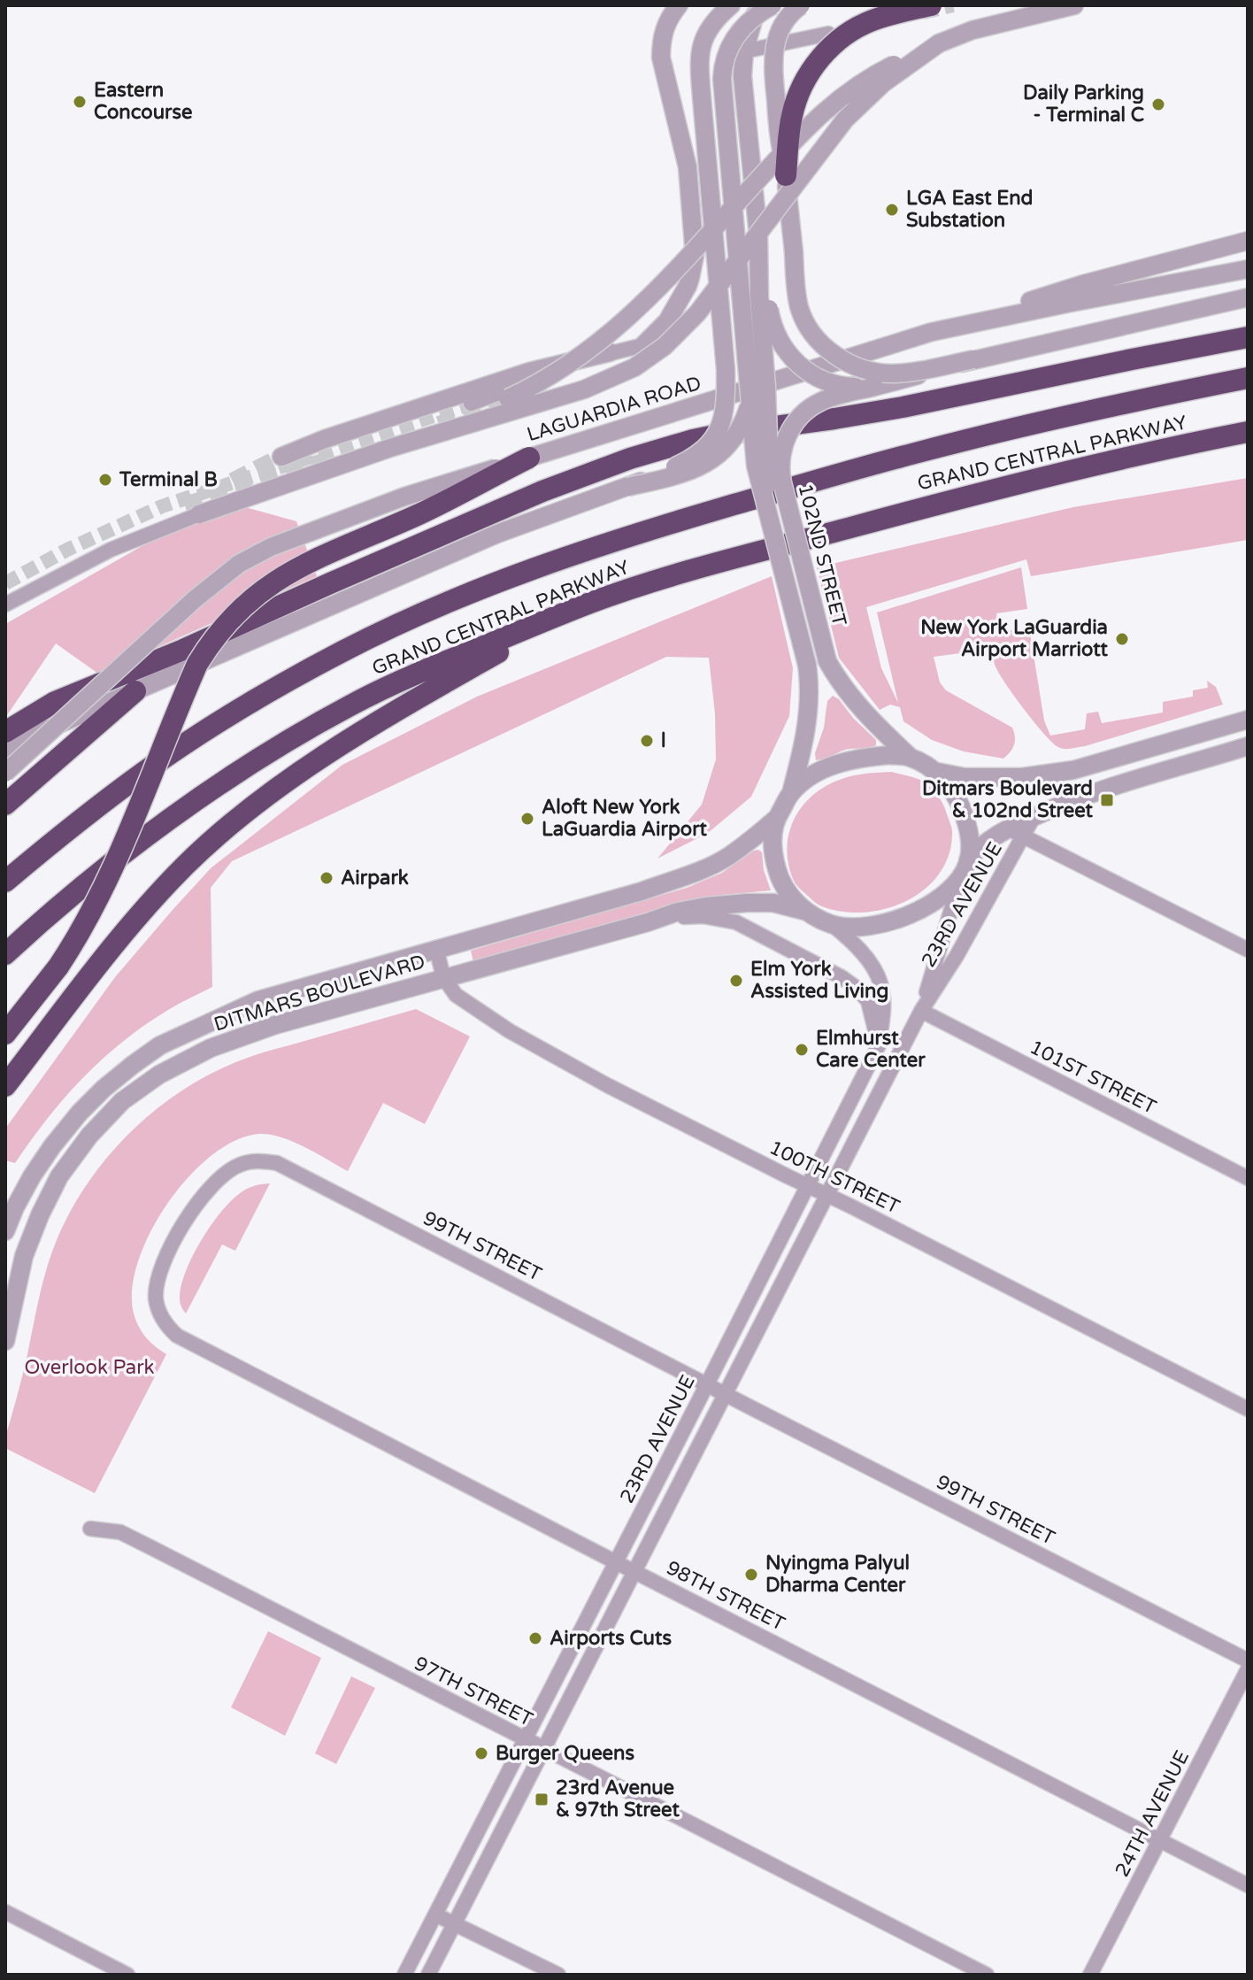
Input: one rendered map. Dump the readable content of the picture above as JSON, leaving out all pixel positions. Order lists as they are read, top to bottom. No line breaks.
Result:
{"streets":{"highway":["GRAND CENTRAL PARKWAY"],"street":["LAGUARDIA ROAD","102ND STREET","23RD AVENUE","DITMARS BOULEVARD","101ST STREET","100TH STREET","99TH STREET","98TH STREET","97TH STREET","24TH AVENUE"]},"crossings":[["102ND STREET","23RD AVENUE"],["102ND STREET","DITMARS BOULEVARD"],["23RD AVENUE","DITMARS BOULEVARD"],["23RD AVENUE","101ST STREET"],["23RD AVENUE","100TH STREET"],["23RD AVENUE","99TH STREET"],["23RD AVENUE","98TH STREET"],["23RD AVENUE","97TH STREET"],["DITMARS BOULEVARD","100TH STREET"],["99TH STREET","98TH STREET"],["98TH STREET","24TH AVENUE"]],"parks":["Overlook Park"],"places":{"other":["Eastern Concourse","Daily Parking - Terminal C","LGA East End Substation","Terminal B","New York LaGuardia Airport Marriott","l","Aloft New York LaGuardia Airport","Airpark","Elm York Assisted Living","Elmhurst Care Center","Nyingma Palyul Dharma Center","Airports Cuts","Burger Queens"],"transit":["Ditmars Boulevard & 102nd Street","23rd Avenue & 97th Street"]}}
